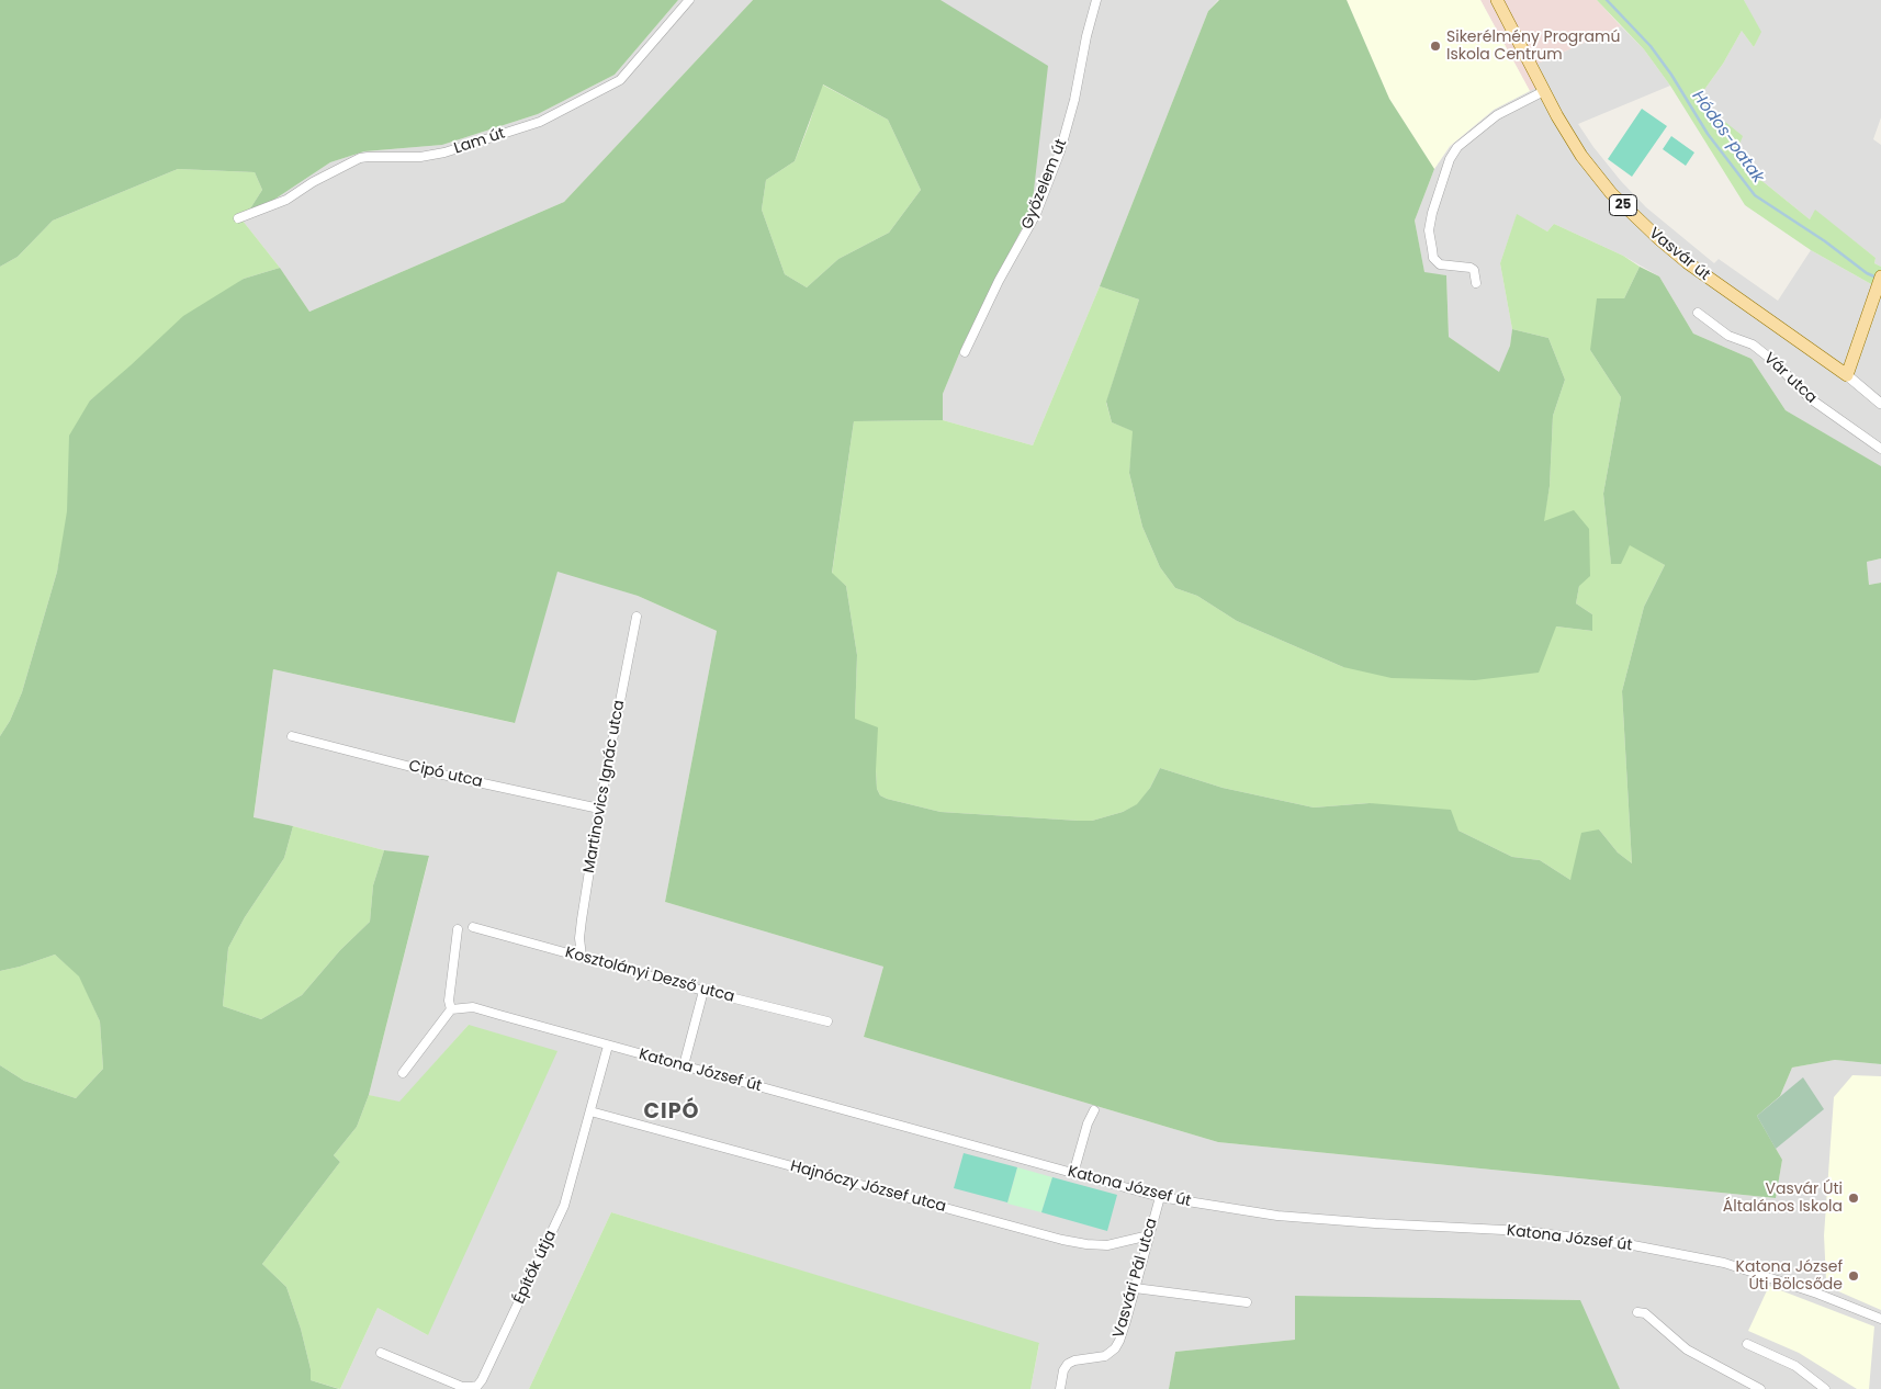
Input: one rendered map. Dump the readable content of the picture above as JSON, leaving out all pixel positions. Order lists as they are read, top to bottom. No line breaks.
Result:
{"streets":{"main road":["25","Vasvár út"],"street":["Lam út","Győzelem út","Vár utca","Cipó utca","Martinovics Ignác utca","Kosztolányi Dezső utca","Katona József út","Hajnóczy József utca","Építők útja","Vasvári Pál utca"]},"crossings":[["25","Vasvár út"],["Cipó utca","Martinovics Ignác utca"],["Martinovics Ignác utca","Kosztolányi Dezső utca"],["Katona József út","Építők útja"],["Katona József út","Vasvári Pál utca"],["Hajnóczy József utca","Építők útja"],["Hajnóczy József utca","Vasvári Pál utca"]],"districts":["CIPÓ"],"water":["Hódos-patak"],"places":["Sikerélmény Programú Iskola Centrum","Vasvár Úti Általános Iskola","Katona József Úti Bölcsőde"]}
